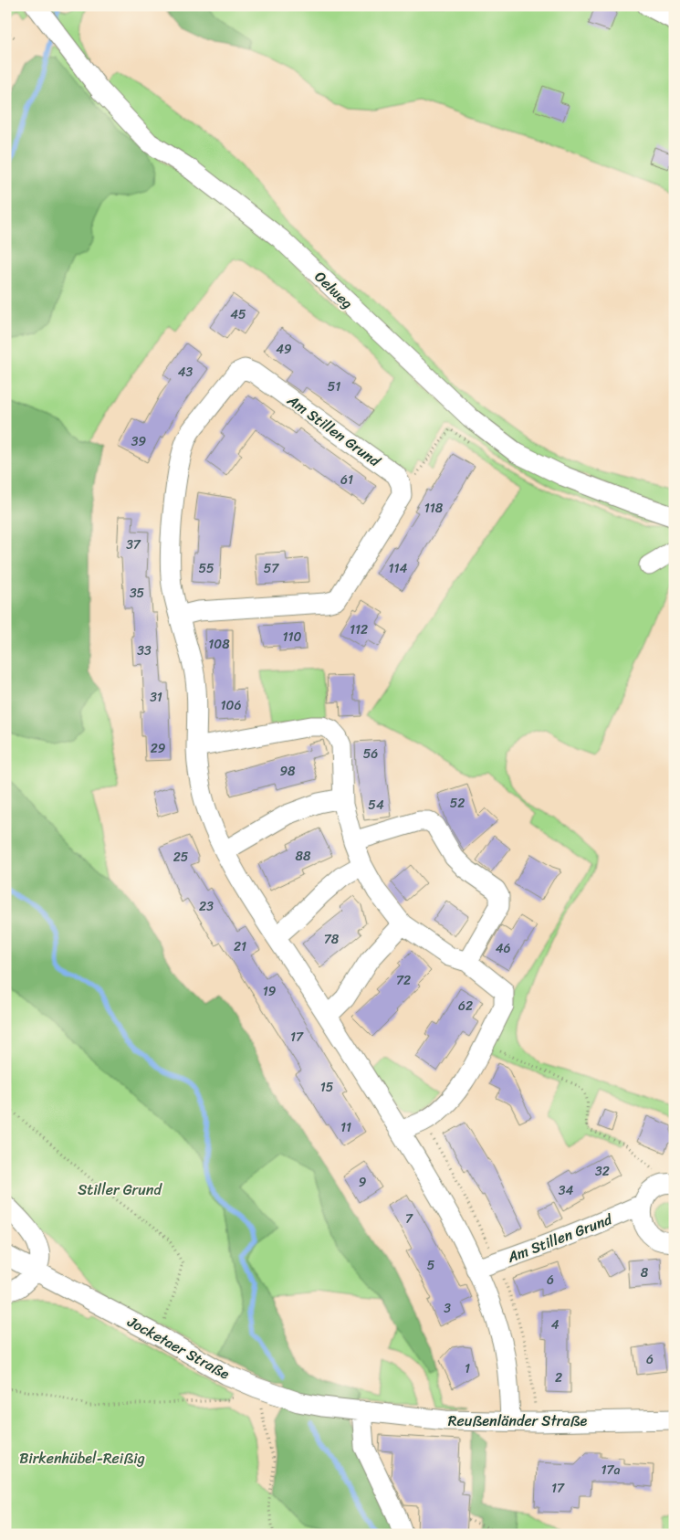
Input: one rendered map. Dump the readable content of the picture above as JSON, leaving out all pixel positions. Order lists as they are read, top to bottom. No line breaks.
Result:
{"streets":{"street":["Oelweg","Am Stillen Grund","Jocketaer Straße","Reußenländer Straße"]},"crossings":[["Am Stillen Grund","Reußenländer Straße"],["Jocketaer Straße","Reußenländer Straße"]],"parks":["Stiller Grund","Birkenhübel-Reißig"],"house_numbers":["45","49","43","51","39","61","118","37","55","57","114","35","112","110","108","33","31","106","29","56","98","52","54","88","25","23","78","21","46","72","19","62","17","15","11","32","9","34","7","5","8","6","3","4","6","1","2","17a","17"]}
